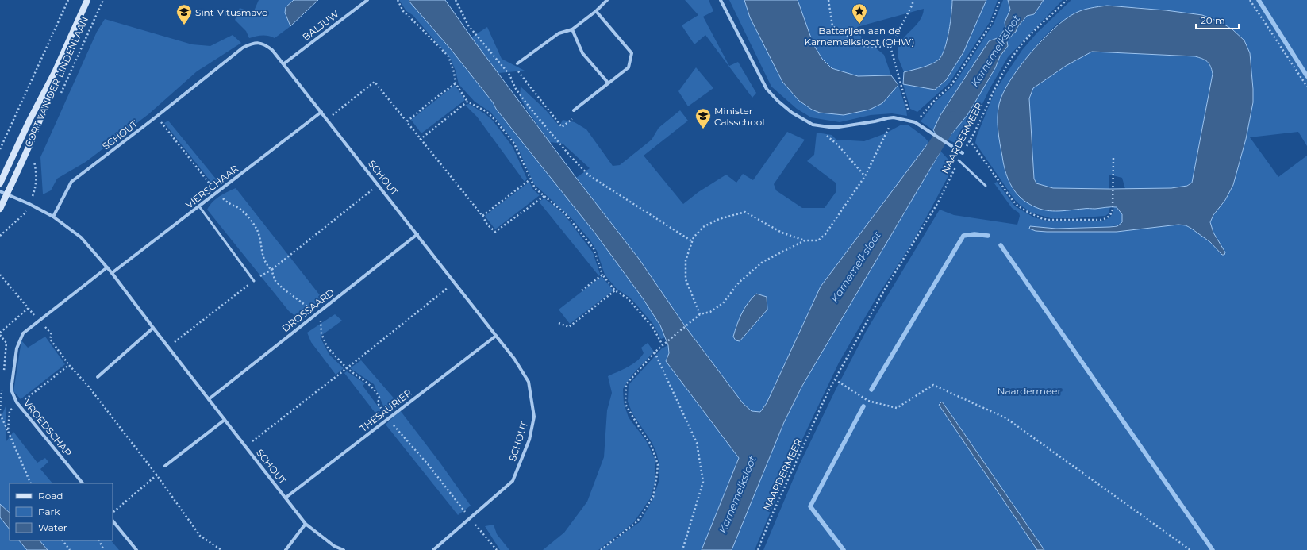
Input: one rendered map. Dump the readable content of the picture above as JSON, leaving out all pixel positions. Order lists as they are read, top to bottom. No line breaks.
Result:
{"streets":{"main road":["CORT VAN DER LINDENLAAN"],"street":["BALJUW","SCHOUT","VIERSCHAAR","DROSSAARD","THESAURIER","VROEDSCHAP"],"path":["NAARDERMEER"]},"crossings":[["BALJUW","SCHOUT"],["CORT VAN DER LINDENLAAN","SCHOUT"],["SCHOUT","VIERSCHAAR"],["SCHOUT","DROSSAARD"],["SCHOUT","THESAURIER"],["SCHOUT","VROEDSCHAP"]],"water":["Karnemelksloot"],"parks":["Naardermeer"],"places":{"place":["Batterijen aan de Karnemelksloot (OHW)"],"school or university":["Sint-Vitusmavo","Minister Calsschool"]},"legend":["Road","Park","Water"],"scale_bar":"20 m"}
